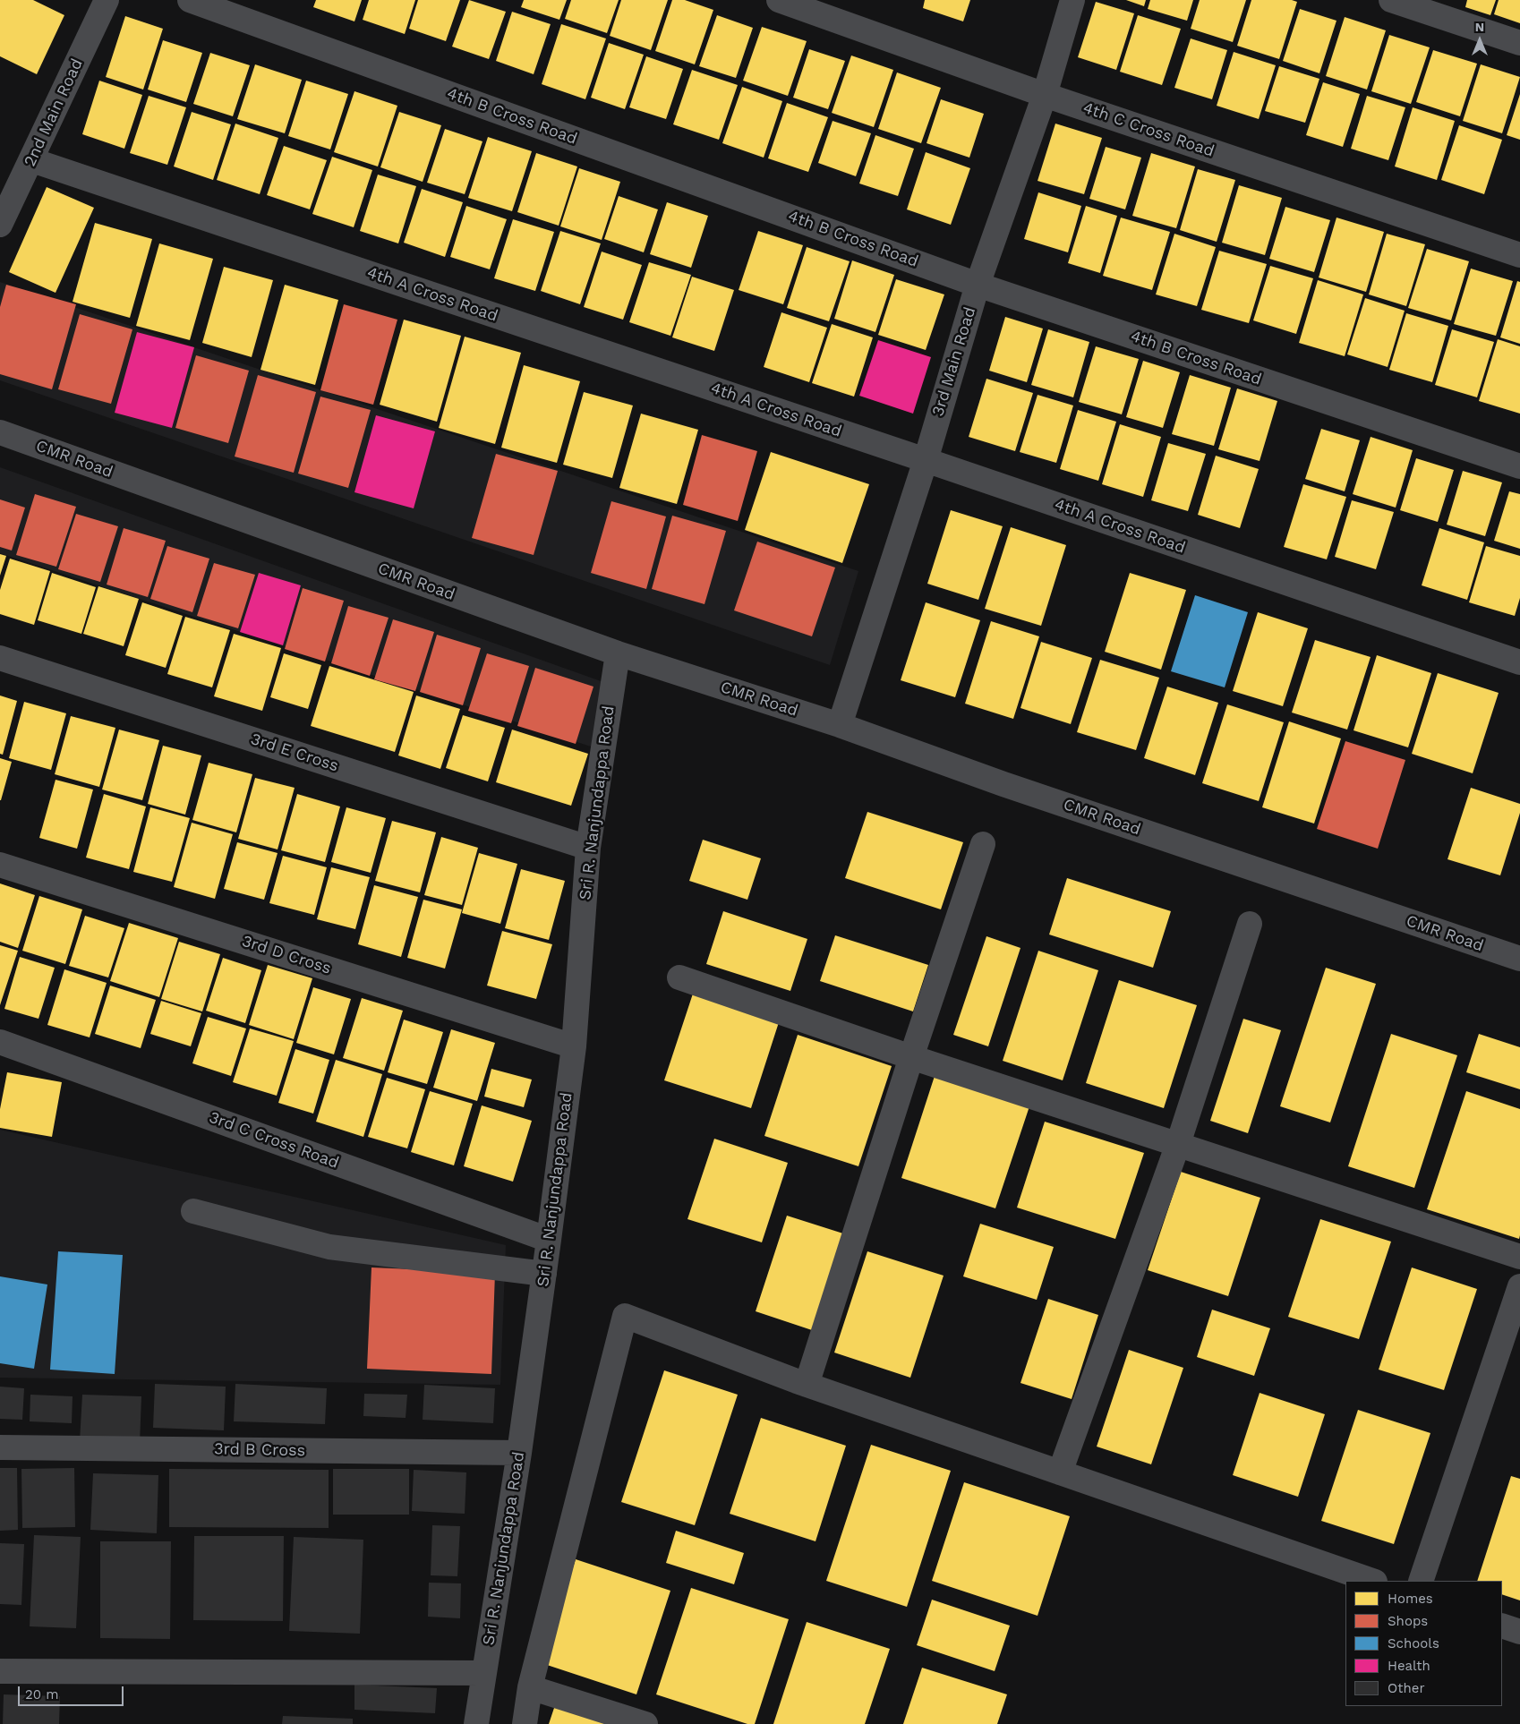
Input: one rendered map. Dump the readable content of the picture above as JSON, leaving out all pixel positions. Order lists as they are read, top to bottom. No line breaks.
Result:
{"streets":{"street":["2nd Main Road","4th B Cross Road","4th C Cross Road","4th A Cross Road","3rd Main Road","CMR Road","3rd E Cross","Sri R. Nanjundappa Road","3rd D Cross","3rd C Cross Road","3rd B Cross"]},"crossings":[["2nd Main Road","4th A Cross Road"],["4th B Cross Road","3rd Main Road"],["4th C Cross Road","3rd Main Road"],["4th A Cross Road","3rd Main Road"],["3rd Main Road","CMR Road"],["CMR Road","Sri R. Nanjundappa Road"],["3rd E Cross","Sri R. Nanjundappa Road"],["Sri R. Nanjundappa Road","3rd D Cross"],["Sri R. Nanjundappa Road","3rd C Cross Road"],["Sri R. Nanjundappa Road","3rd B Cross"]],"legend":["Homes","Shops","Schools","Health","Other"],"scale_bar":"20 m","north":"top"}
